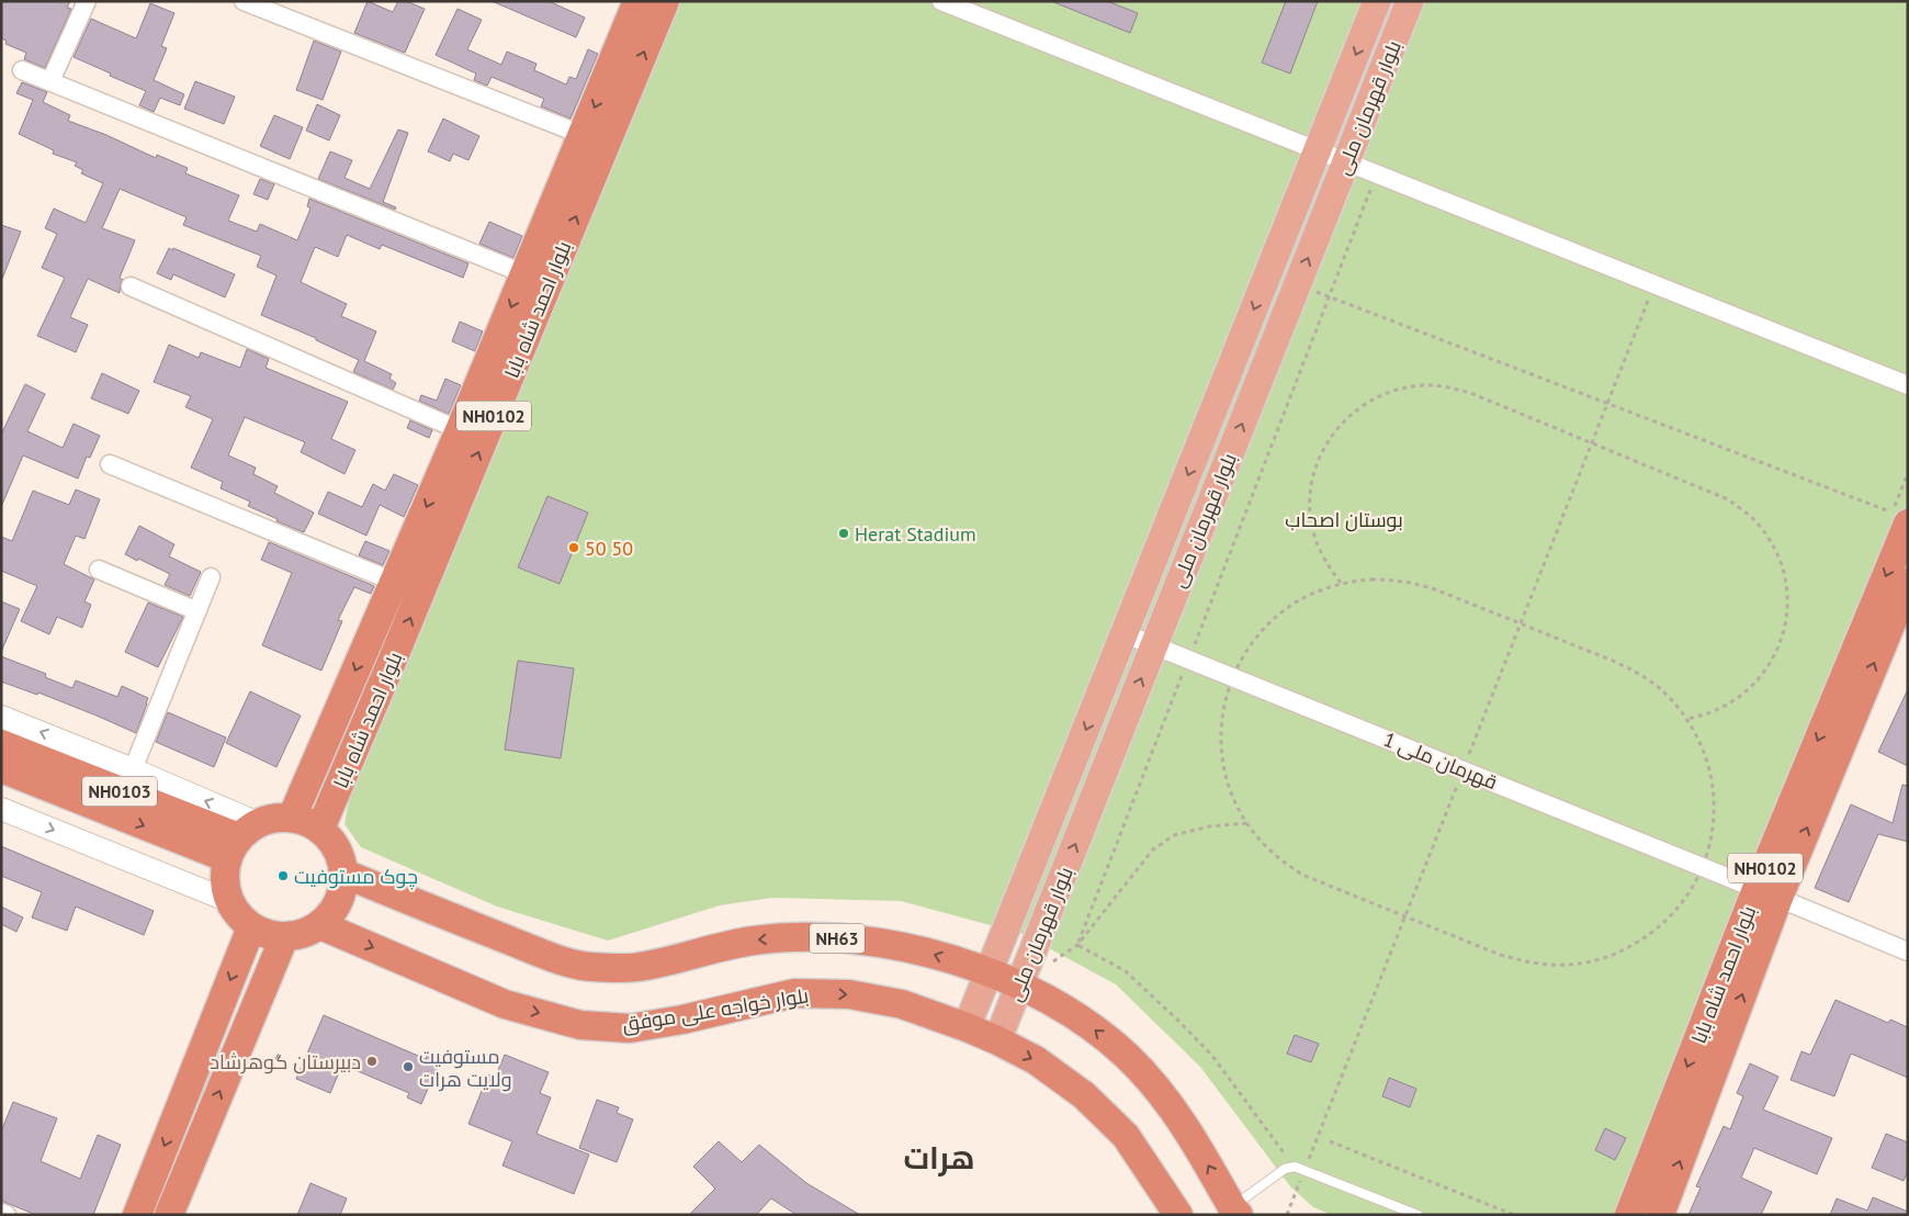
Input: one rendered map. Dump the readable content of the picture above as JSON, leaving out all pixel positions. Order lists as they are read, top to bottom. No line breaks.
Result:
{"streets":{"highway":["بلوار احمد شاه بابا","NH0102","NH0103","NH63","بلوار خواجه علی موفق"],"main road":["بلوار قهرمان ملی"],"street":["قهرمان ملی 1"]},"crossings":[["بلوار قهرمان ملی","قهرمان ملی 1"],["بلوار قهرمان ملی","NH63"],["بلوار قهرمان ملی","بلوار خواجه علی موفق"],["بلوار احمد شاه بابا","قهرمان ملی 1"],["بلوار احمد شاه بابا","NH0103"],["بلوار احمد شاه بابا","NH63"],["بلوار احمد شاه بابا","بلوار خواجه علی موفق"],["NH0103","NH63"],["NH0103","بلوار خواجه علی موفق"],["NH63","بلوار خواجه علی موفق"]],"districts":["هرات"],"parks":["بوستان اصحاب"],"places":["Herat Stadium","50 50","چوک مستوفیت","دبیرستان گوهرشاد","مستوفیت ولایت هرات"]}
